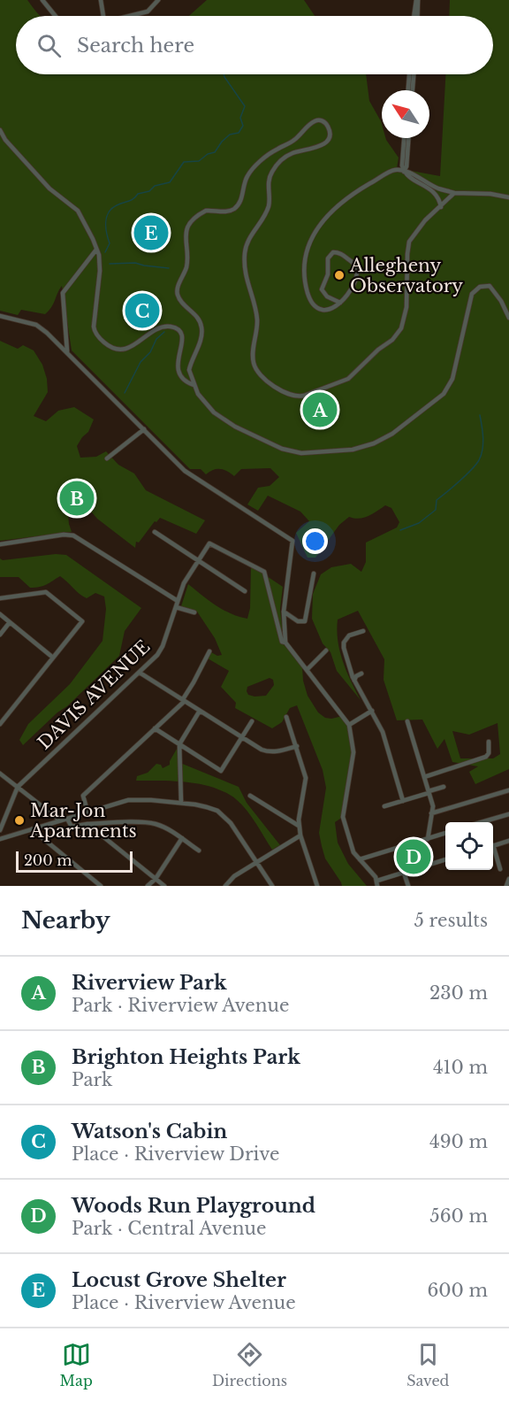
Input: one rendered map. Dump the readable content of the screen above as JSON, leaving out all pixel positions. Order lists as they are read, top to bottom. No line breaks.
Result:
{"streets":{"street":["DAVIS AVENUE"]},"places":["Allegheny Observatory","Mar-Jon Apartments"],"scale_bar":"200 m","north":"top left","page":{"search":"Search here","pins":["E","C","A","B","D"],"scale":"200 m","heading":["Nearby","5 results"],"list":[{"mark":"A","name":"Riverview Park","note":"Park · Riverview Avenue","value":"230 m"},{"mark":"B","name":"Brighton Heights Park","note":"Park","value":"410 m"},{"mark":"C","name":"Watson's Cabin","note":"Place · Riverview Drive","value":"490 m"},{"mark":"D","name":"Woods Run Playground","note":"Park · Central Avenue","value":"560 m"},{"mark":"E","name":"Locust Grove Shelter","note":"Place · Riverview Avenue","value":"600 m"}],"nav":["Map","Directions","Saved"]}}
